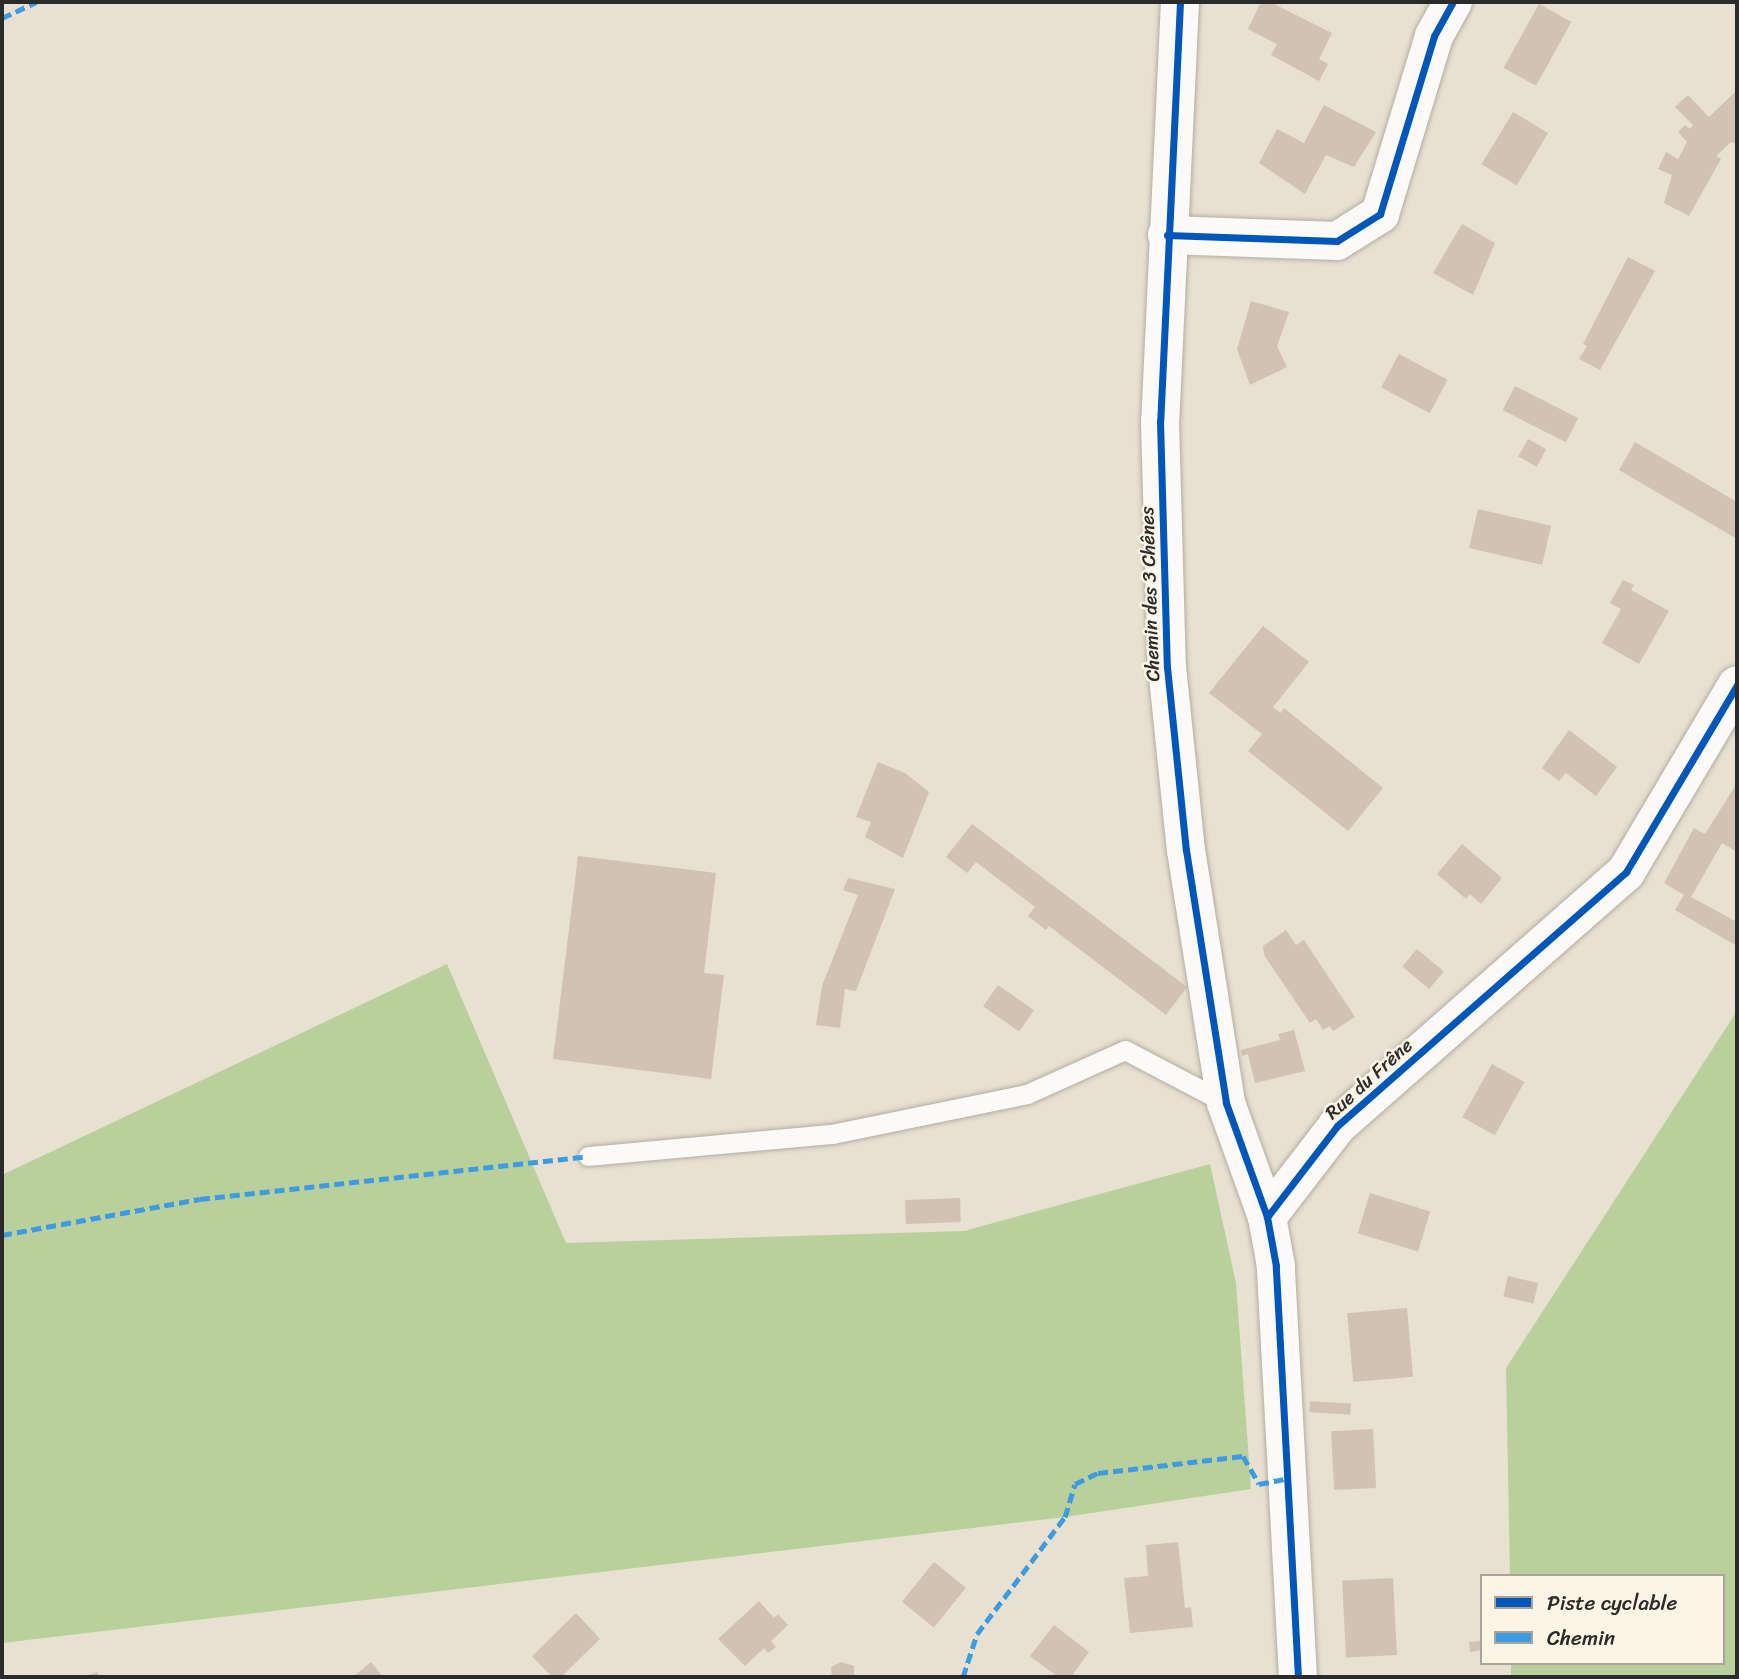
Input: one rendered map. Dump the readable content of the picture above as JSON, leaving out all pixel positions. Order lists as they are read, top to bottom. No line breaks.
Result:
{"streets":{"street":["Chemin des 3 Chênes","Rue du Frêne"]},"crossings":[["Chemin des 3 Chênes","Rue du Frêne"]],"legend":["Piste cyclable","Chemin"]}
